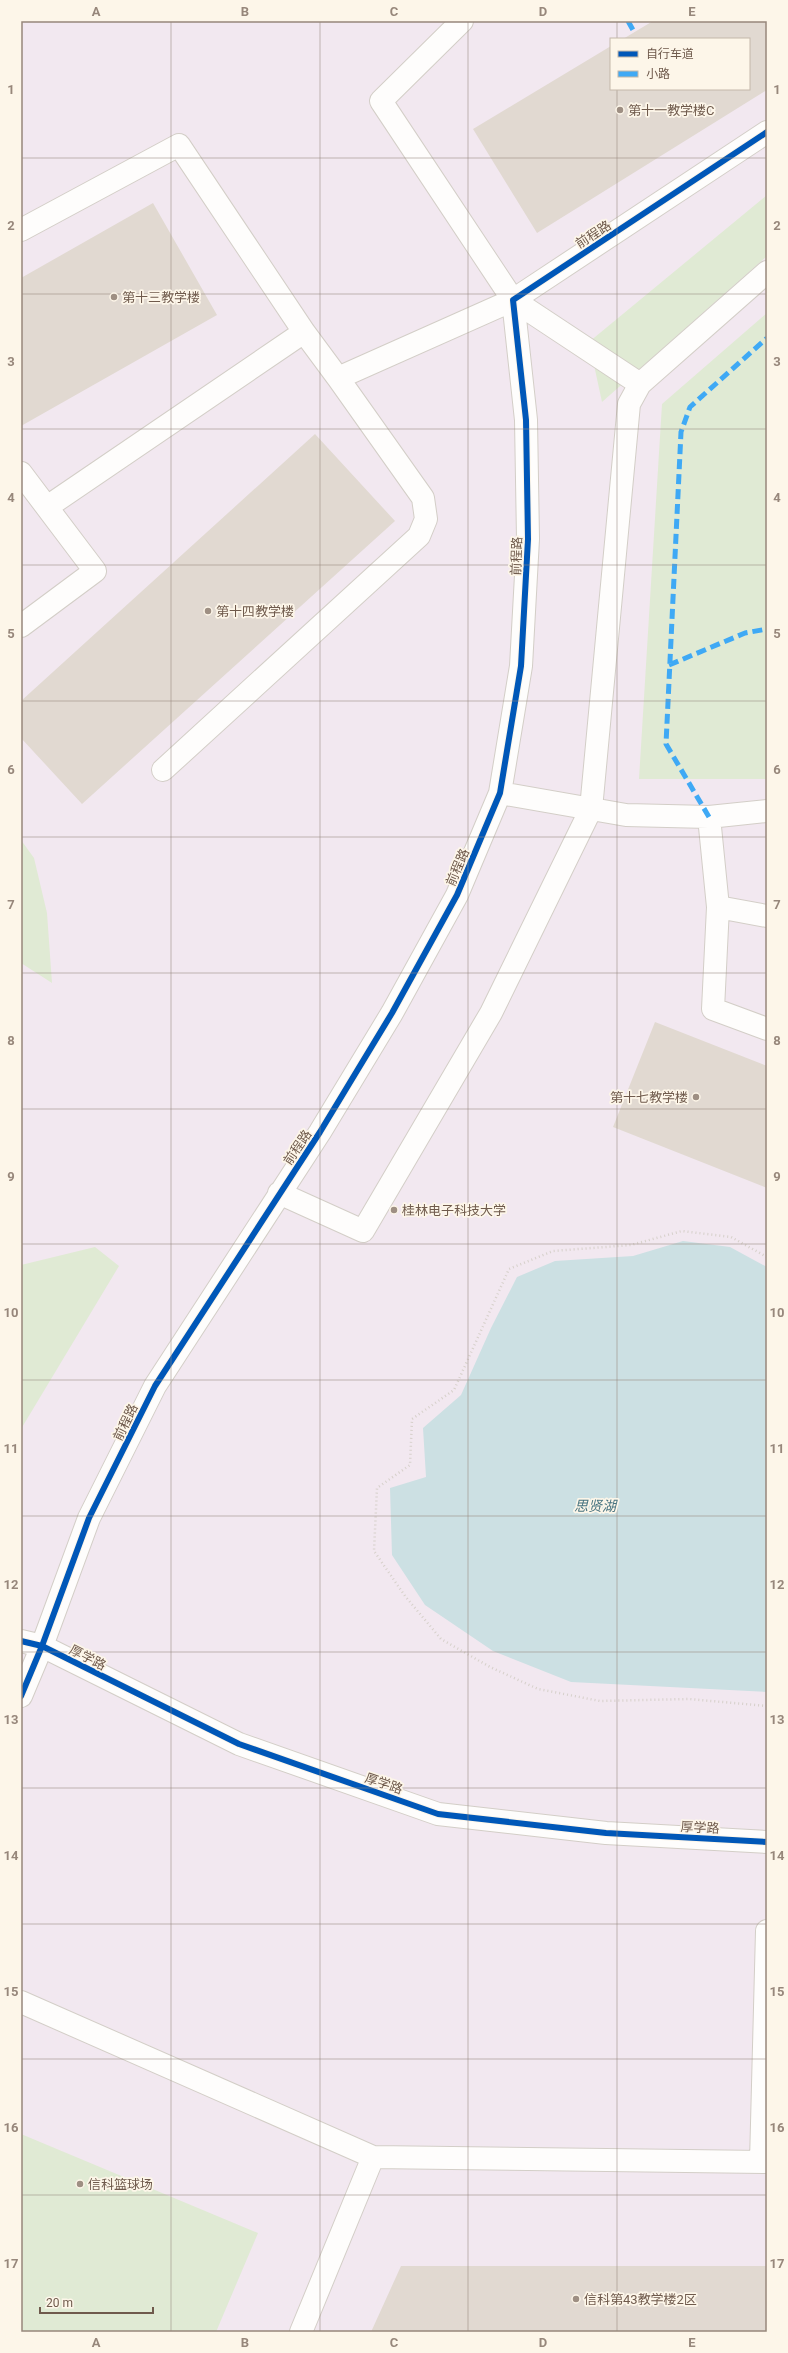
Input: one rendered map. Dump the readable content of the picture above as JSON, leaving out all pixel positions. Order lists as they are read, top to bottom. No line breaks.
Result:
{"streets":{"street":["前程路","厚学路"]},"crossings":[["前程路","厚学路"]],"water":["思贤湖"],"places":["第十一教学楼C","第十三教学楼","第十四教学楼","第十七教学楼","桂林电子科技大学","信科篮球场","信科第43教学楼2区"],"legend":["自行车道","小路"],"scale_bar":"20 m","grid":{"columns":["A","B","C","D","E"],"rows":["1","2","3","4","5","6","7","8","9","10","11","12","13","14","15","16","17"]}}
